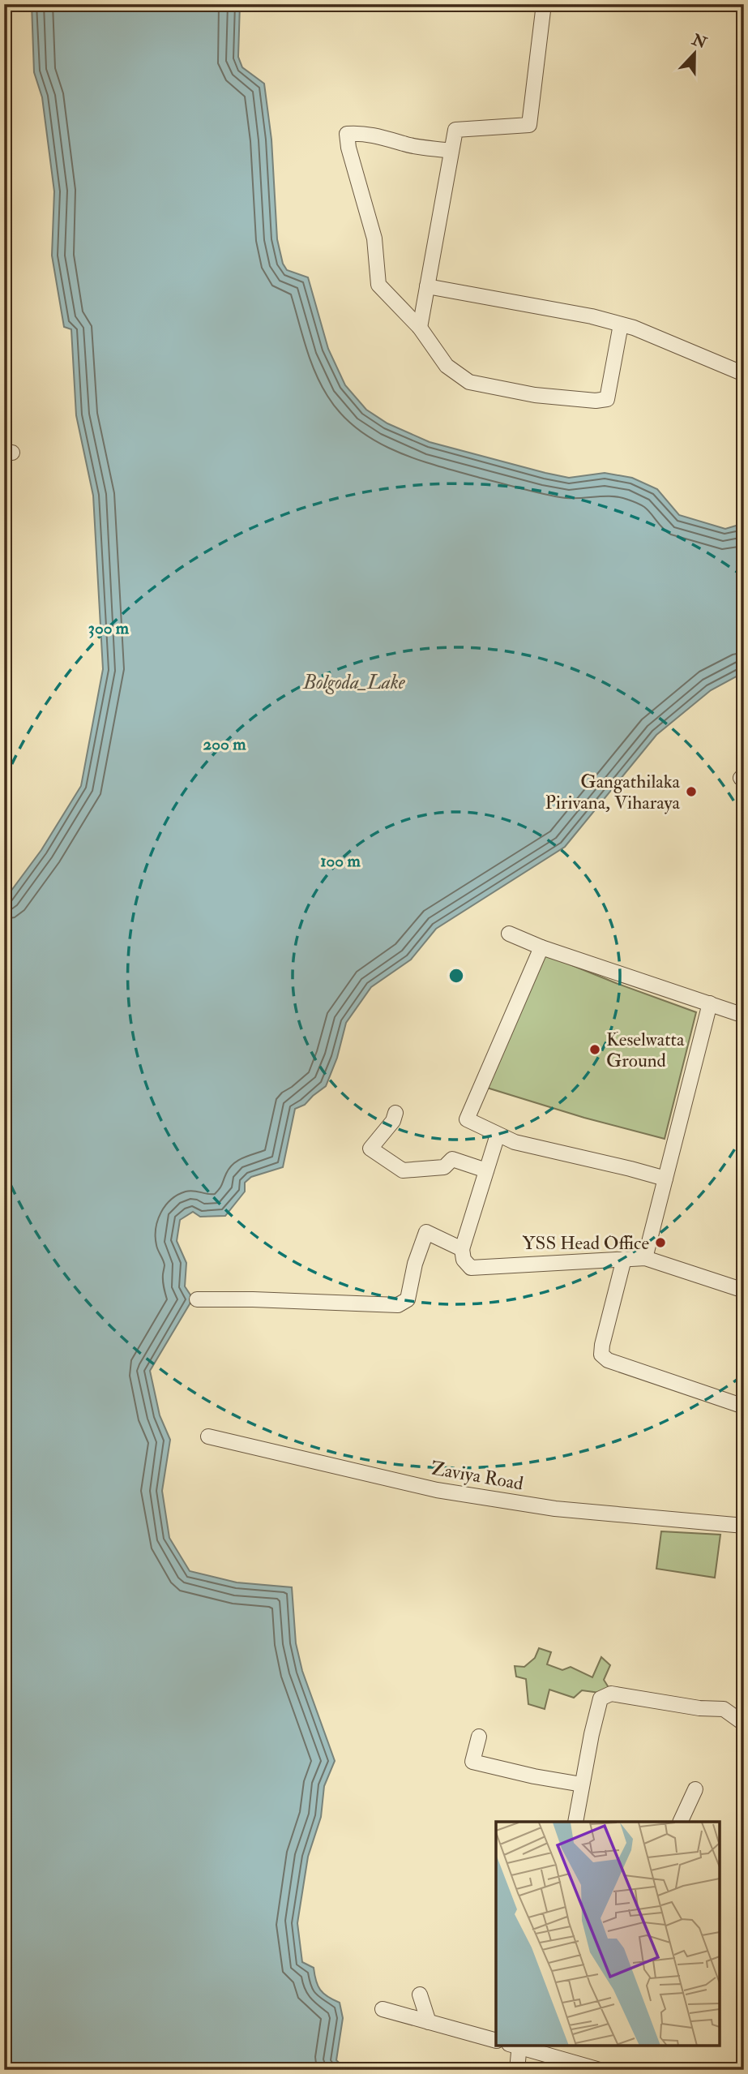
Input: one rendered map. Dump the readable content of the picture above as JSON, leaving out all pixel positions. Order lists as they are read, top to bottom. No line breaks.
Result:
{"streets":{"street":["Zaviya Road"]},"water":["Bolgoda_Lake"],"places":["Gangathilaka Pirivana, Viharaya","Keselwatta Ground","YSS Head Office"],"north":"top","rings":["300 m","200 m","100 m"]}
